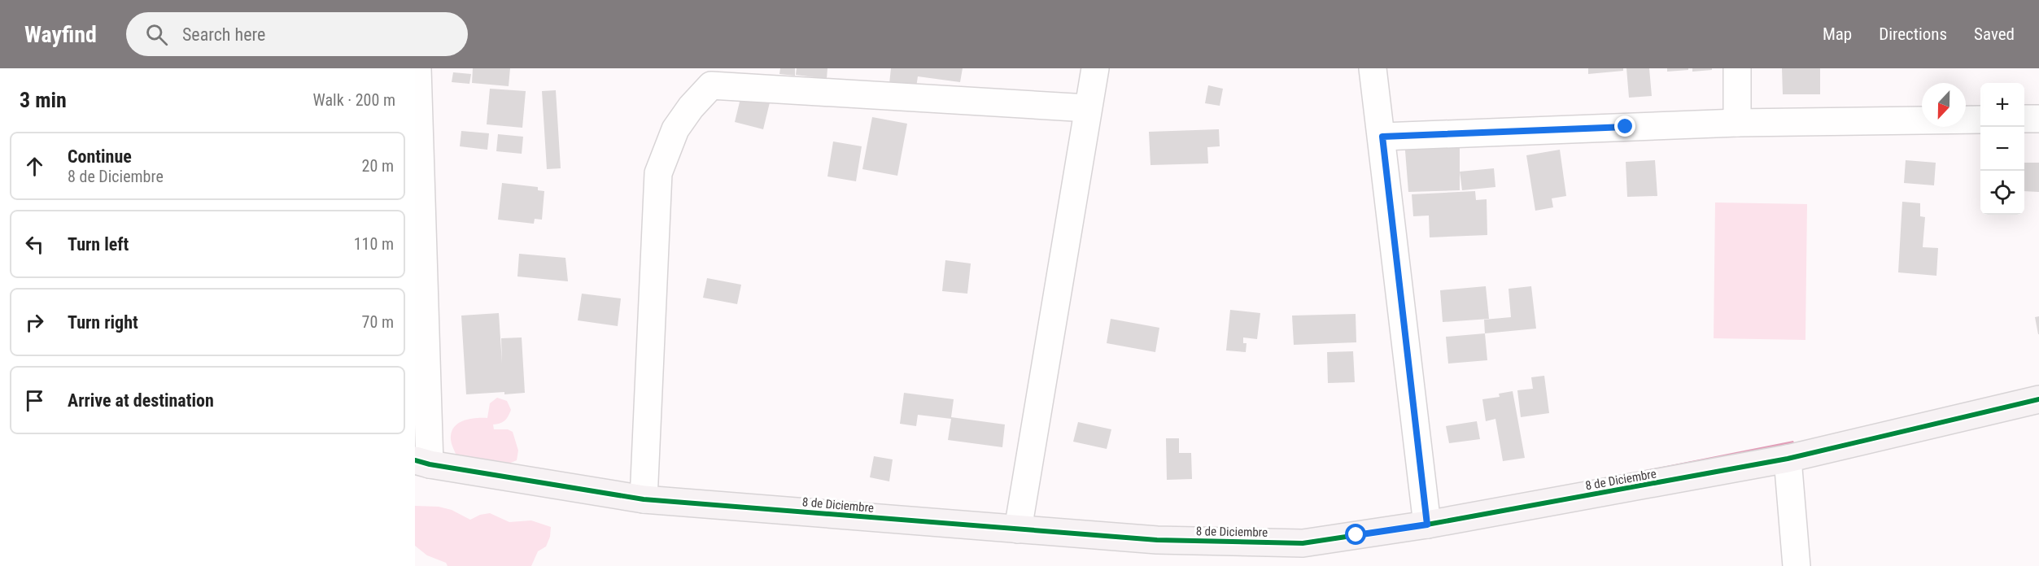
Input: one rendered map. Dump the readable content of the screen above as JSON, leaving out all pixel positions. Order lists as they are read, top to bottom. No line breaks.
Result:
{"streets":{"street":["8 de Diciembre"]},"north":"bottom","page":{"header":"Wayfind","search":"Search here","nav":["Map","Directions","Saved"],"heading":["3 min","Walk · 200 m"],"map_buttons":["+","−"],"list":[["Continue","8 de Diciembre","20 m"],["Turn left","110 m"],["Turn right","70 m"],"Arrive at destination"]}}
